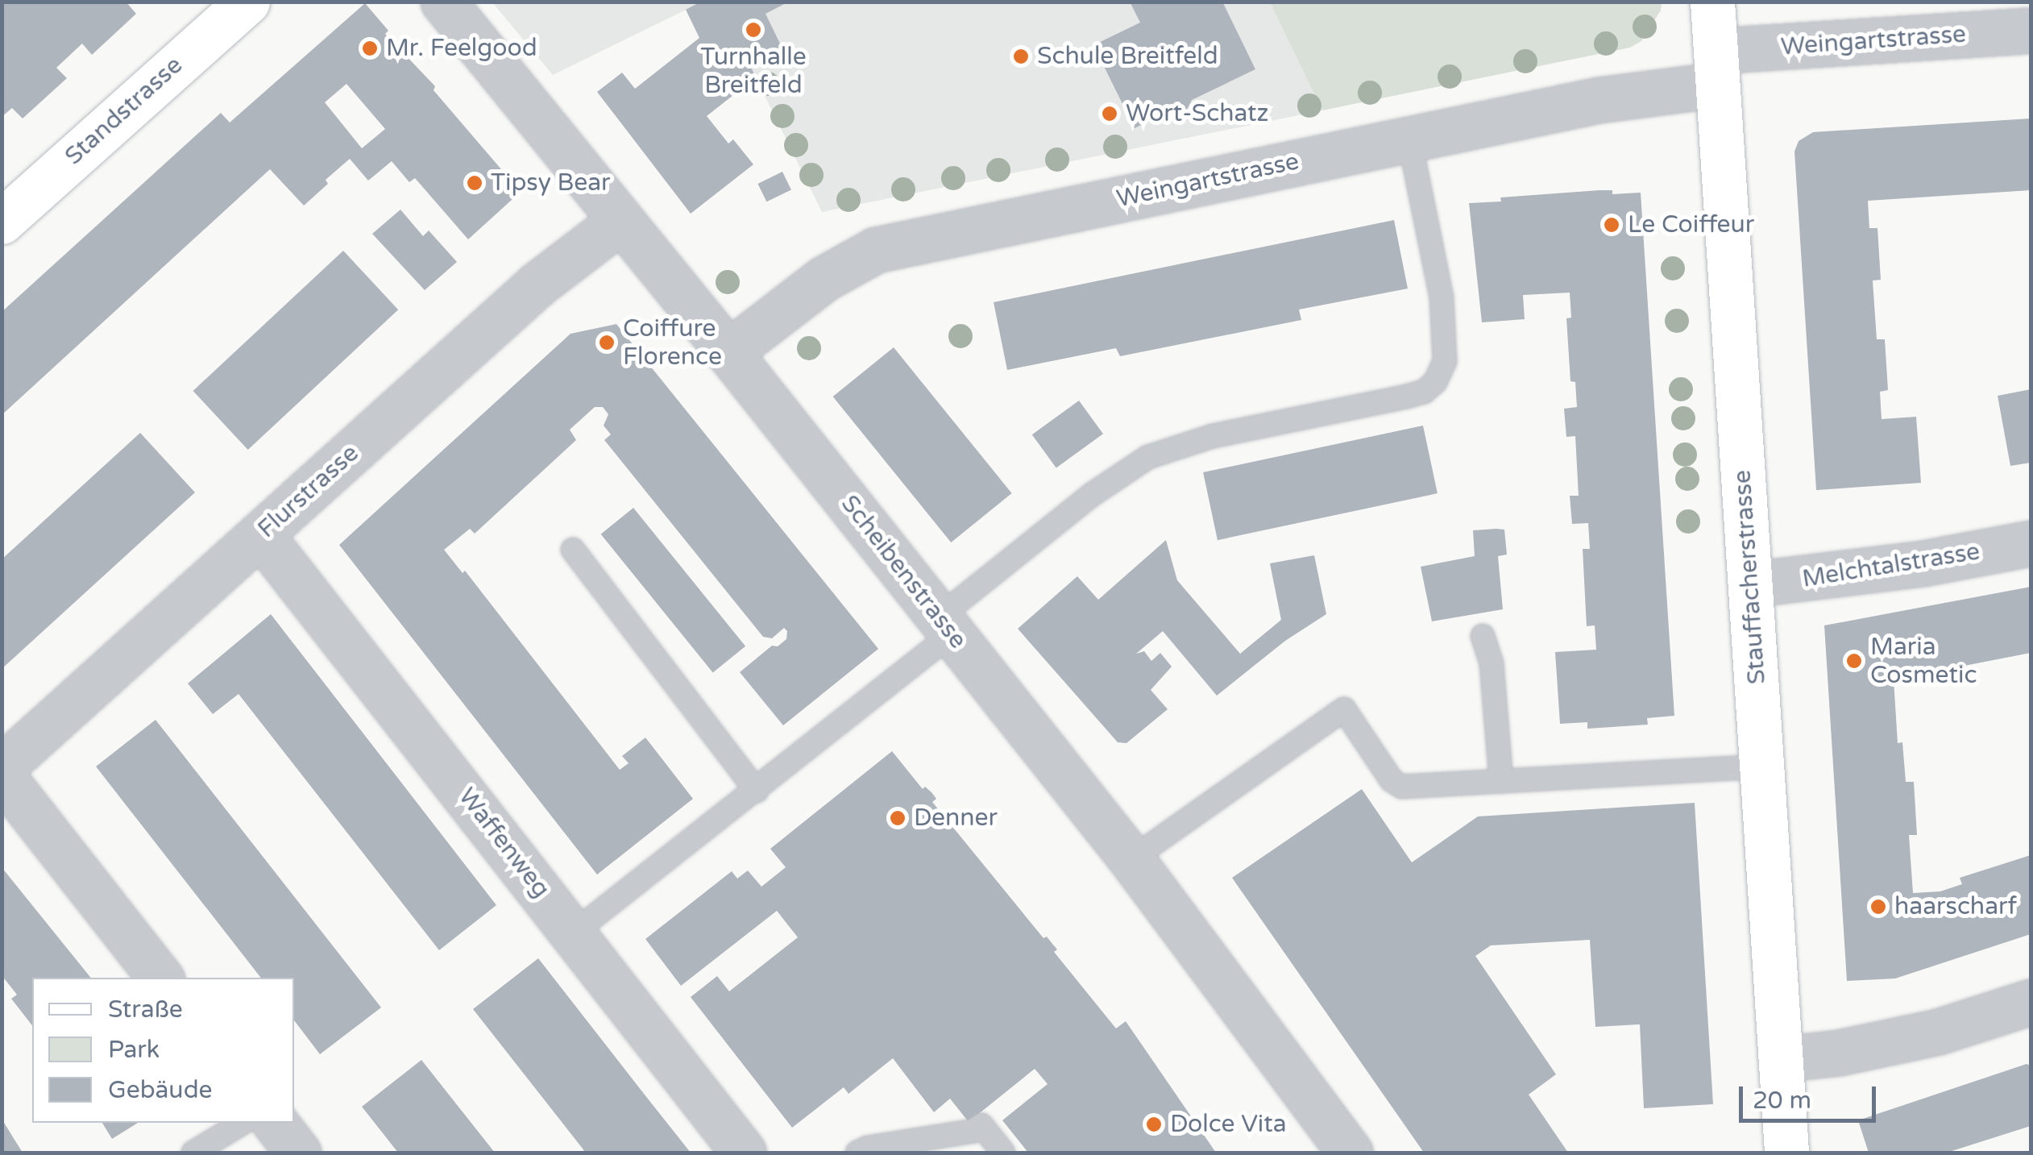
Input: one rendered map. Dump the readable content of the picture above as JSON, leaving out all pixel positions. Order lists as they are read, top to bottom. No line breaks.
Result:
{"streets":{"street":["Weingartstrasse","Standstrasse","Flurstrasse","Melchtalstrasse","Scheibenstrasse","Stauffacherstrasse","Waffenweg"]},"crossings":[["Weingartstrasse","Scheibenstrasse"],["Weingartstrasse","Stauffacherstrasse"],["Flurstrasse","Scheibenstrasse"],["Flurstrasse","Waffenweg"],["Melchtalstrasse","Stauffacherstrasse"]],"places":["Turnhalle Breitfeld","Mr. Feelgood","Schule Breitfeld","Wort-Schatz","Tipsy Bear","Le Coiffeur","Coiffure Florence","Maria Cosmetic","Denner","haarscharf","Dolce Vita"],"legend":["Straße","Park","Gebäude"],"scale_bar":"20 m"}
